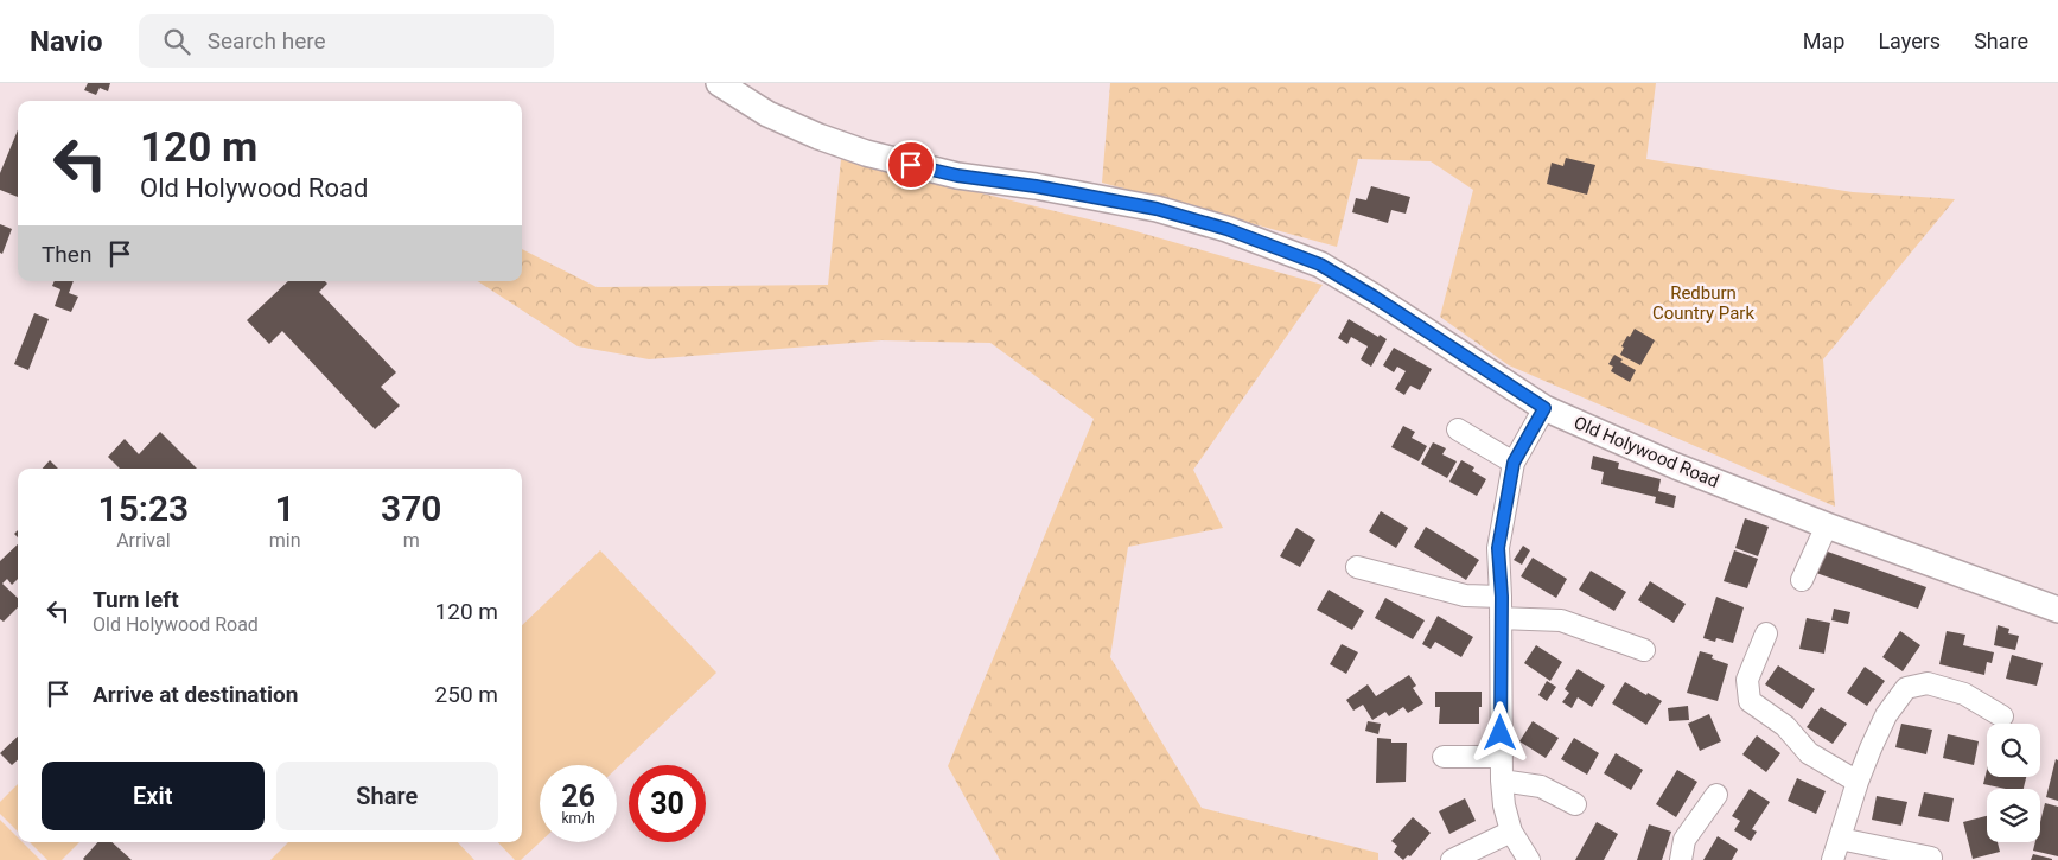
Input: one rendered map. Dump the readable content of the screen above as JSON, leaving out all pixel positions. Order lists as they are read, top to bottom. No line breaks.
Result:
{"streets":{"street":["Old Holywood Road"]},"parks":["Redburn Country Park"],"page":{"header":"Navio","search":"Search here","nav":["Map","Layers","Share"],"turn":["120 m","Old Holywood Road"],"then":"Then","eta":["15:23","Arrival","1","min","370","m"],"list":[{"name":"Turn left","note":"Old Holywood Road","value":"120 m"},{"name":"Arrive at destination","value":"250 m"}],"buttons":["Exit","Share"],"speed":"26 km/h","limit":"30"}}
